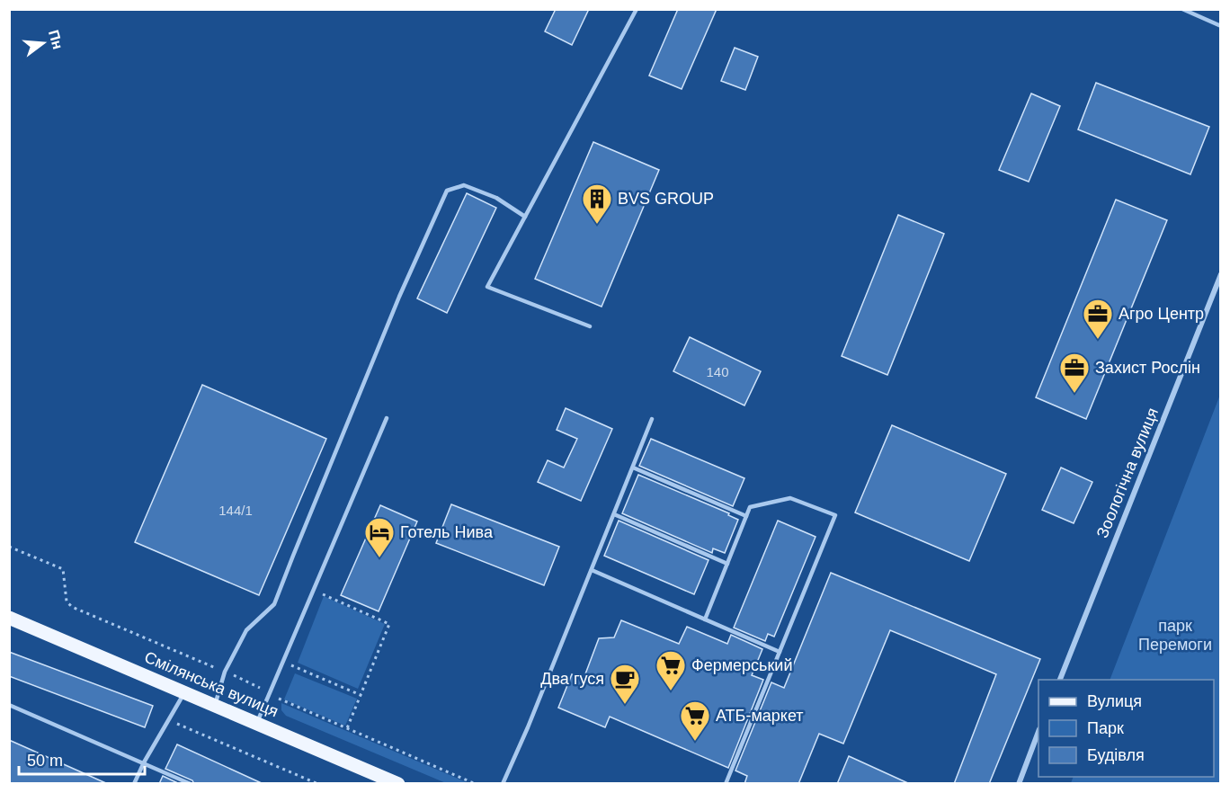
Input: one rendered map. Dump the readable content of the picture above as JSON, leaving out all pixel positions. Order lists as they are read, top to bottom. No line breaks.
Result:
{"streets":{"main road":["Смілянська вулиця"],"street":["Зоологічна вулиця"]},"parks":["парк Перемоги"],"places":{"building":["BVS GROUP"],"office":["Агро Центр","Захист Рослін"],"hotel":["Готель Нива"],"supermarket":["Фермерський","АТБ-маркет"],"cafe":["Два гуся"]},"house_numbers":["140","144/1"],"legend":["Вулиця","Парк","Будівля"],"scale_bar":"50 m","north":"right"}
